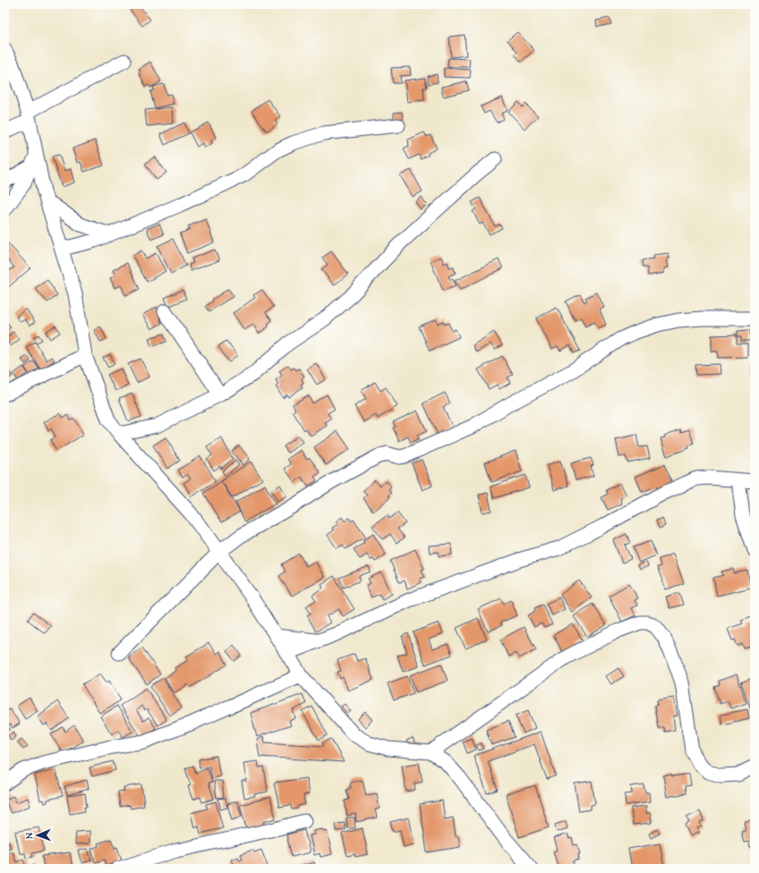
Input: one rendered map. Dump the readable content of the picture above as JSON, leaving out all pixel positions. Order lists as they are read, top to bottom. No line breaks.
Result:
{"north":"left"}
